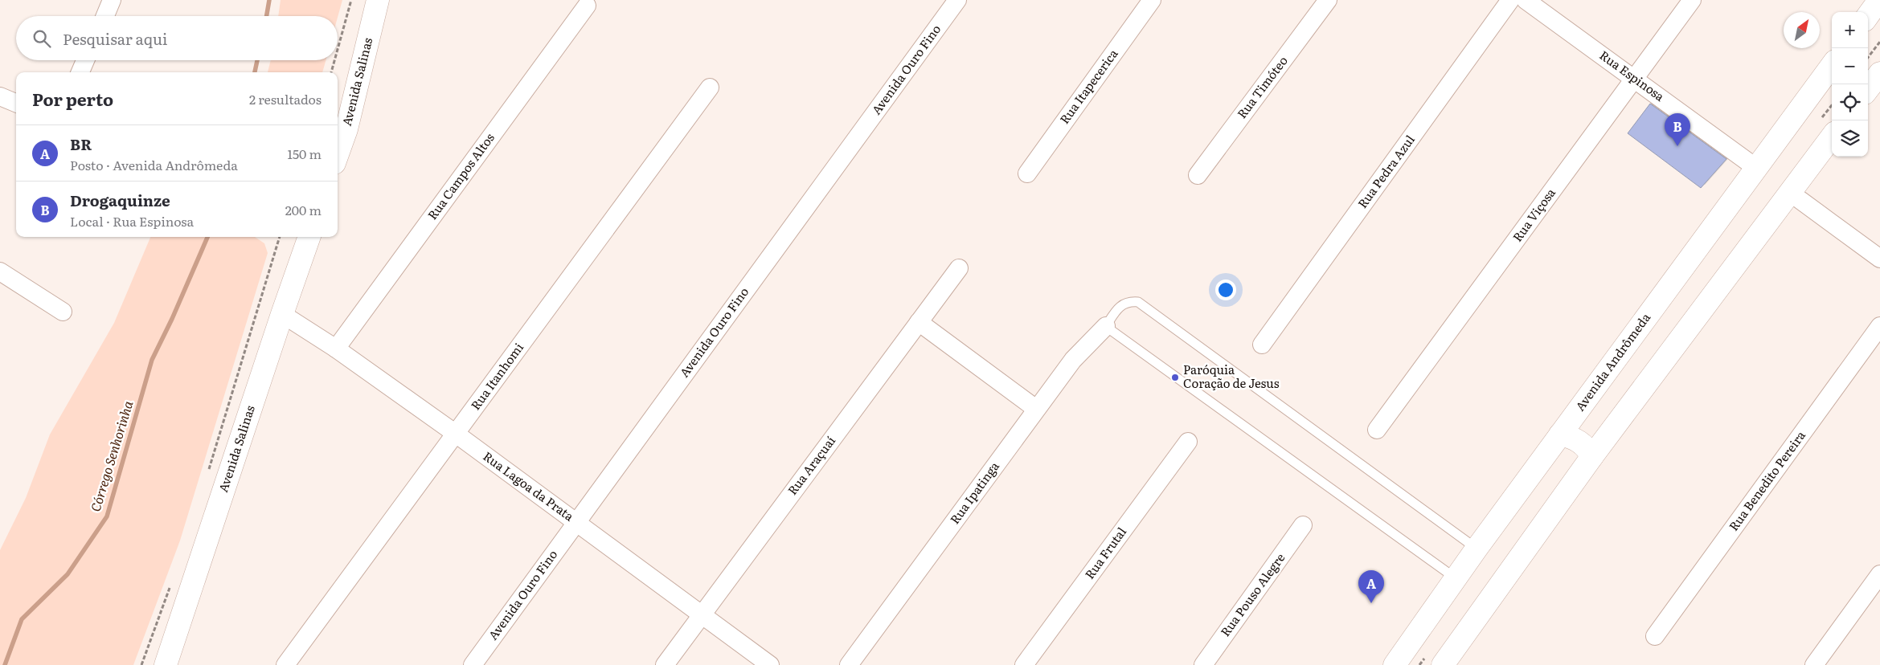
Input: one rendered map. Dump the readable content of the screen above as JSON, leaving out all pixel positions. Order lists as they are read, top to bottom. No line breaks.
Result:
{"streets":{"main road":["Avenida Salinas","Avenida Andrômeda"],"street":["Avenida Ouro Fino","Rua Espinosa","Rua Itapecerica","Rua Timóteo","Rua Pedra Azul","Rua Campos Altos","Rua Viçosa","Rua Itanhomi","Rua Araçuaí","Rua Benedito Pereira","Rua Lagoa da Prata","Rua Ipatinga","Rua Frutal","Rua Pouso Alegre"]},"crossings":[["Avenida Ouro Fino","Rua Lagoa da Prata"],["Rua Espinosa","Rua Viçosa"],["Rua Espinosa","Avenida Andrômeda"],["Avenida Salinas","Rua Lagoa da Prata"],["Rua Campos Altos","Rua Lagoa da Prata"],["Rua Itanhomi","Rua Lagoa da Prata"],["Rua Araçuaí","Rua Lagoa da Prata"]],"water":["Córrego Senhorinha"],"places":["Paróquia Coração de Jesus"],"north":"top right","page":{"map_buttons":["+","−"],"search":"Pesquisar aqui","heading":["Por perto","2 resultados"],"pins":["B","A"],"list":[{"mark":"A","name":"BR","note":"Posto · Avenida Andrômeda","value":"150 m"},{"mark":"B","name":"Drogaquinze","note":"Local · Rua Espinosa","value":"200 m"}]}}
